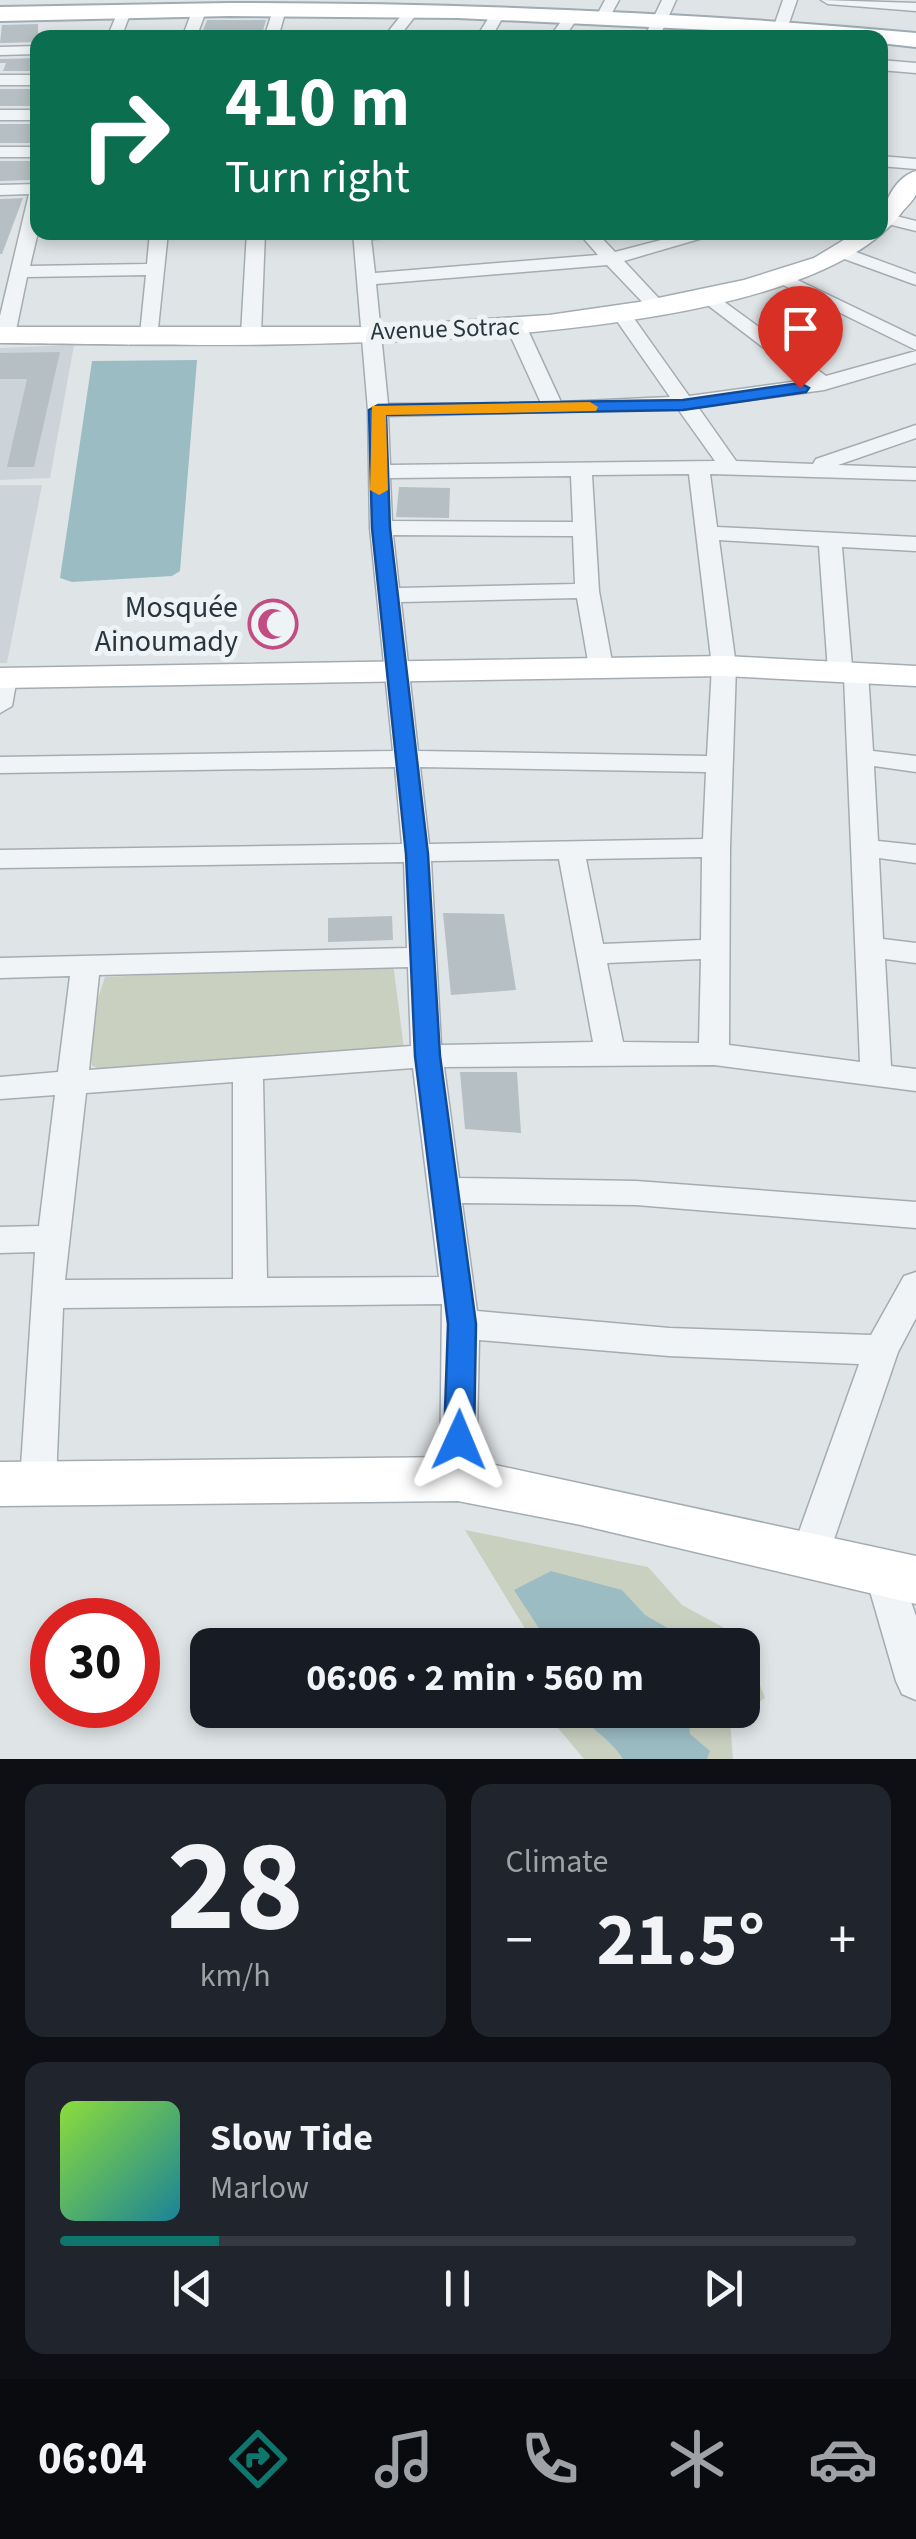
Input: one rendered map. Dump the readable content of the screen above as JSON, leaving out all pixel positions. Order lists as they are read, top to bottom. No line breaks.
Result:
{"streets":{"street":["Avenue Sotrac"]},"places":{"mosque":["Mosquée Ainoumady"]},"page":{"turn":["410 m","Turn right"],"limit":"30","trip":"06:06 · 2 min · 560 m","tile":[["28","km/h"],"Climate"],"heat":["−","21.5°","+"],"song":["Slow Tide","Marlow"],"tabs":"06:04"}}
